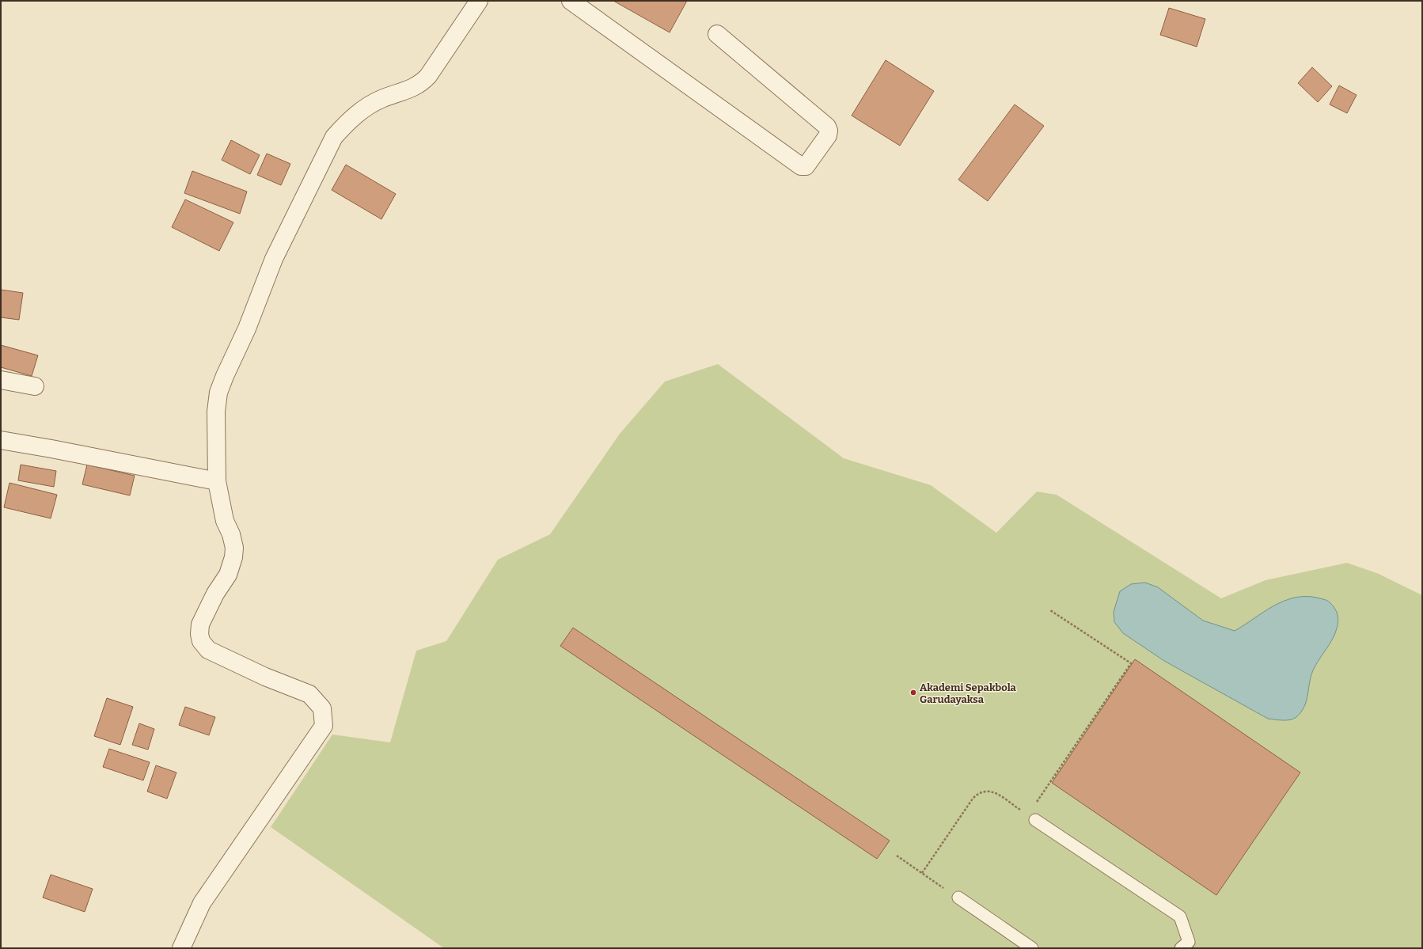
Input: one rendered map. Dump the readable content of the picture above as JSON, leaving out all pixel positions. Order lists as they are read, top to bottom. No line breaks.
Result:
{"places":["Akademi Sepakbola Garudayaksa"]}
